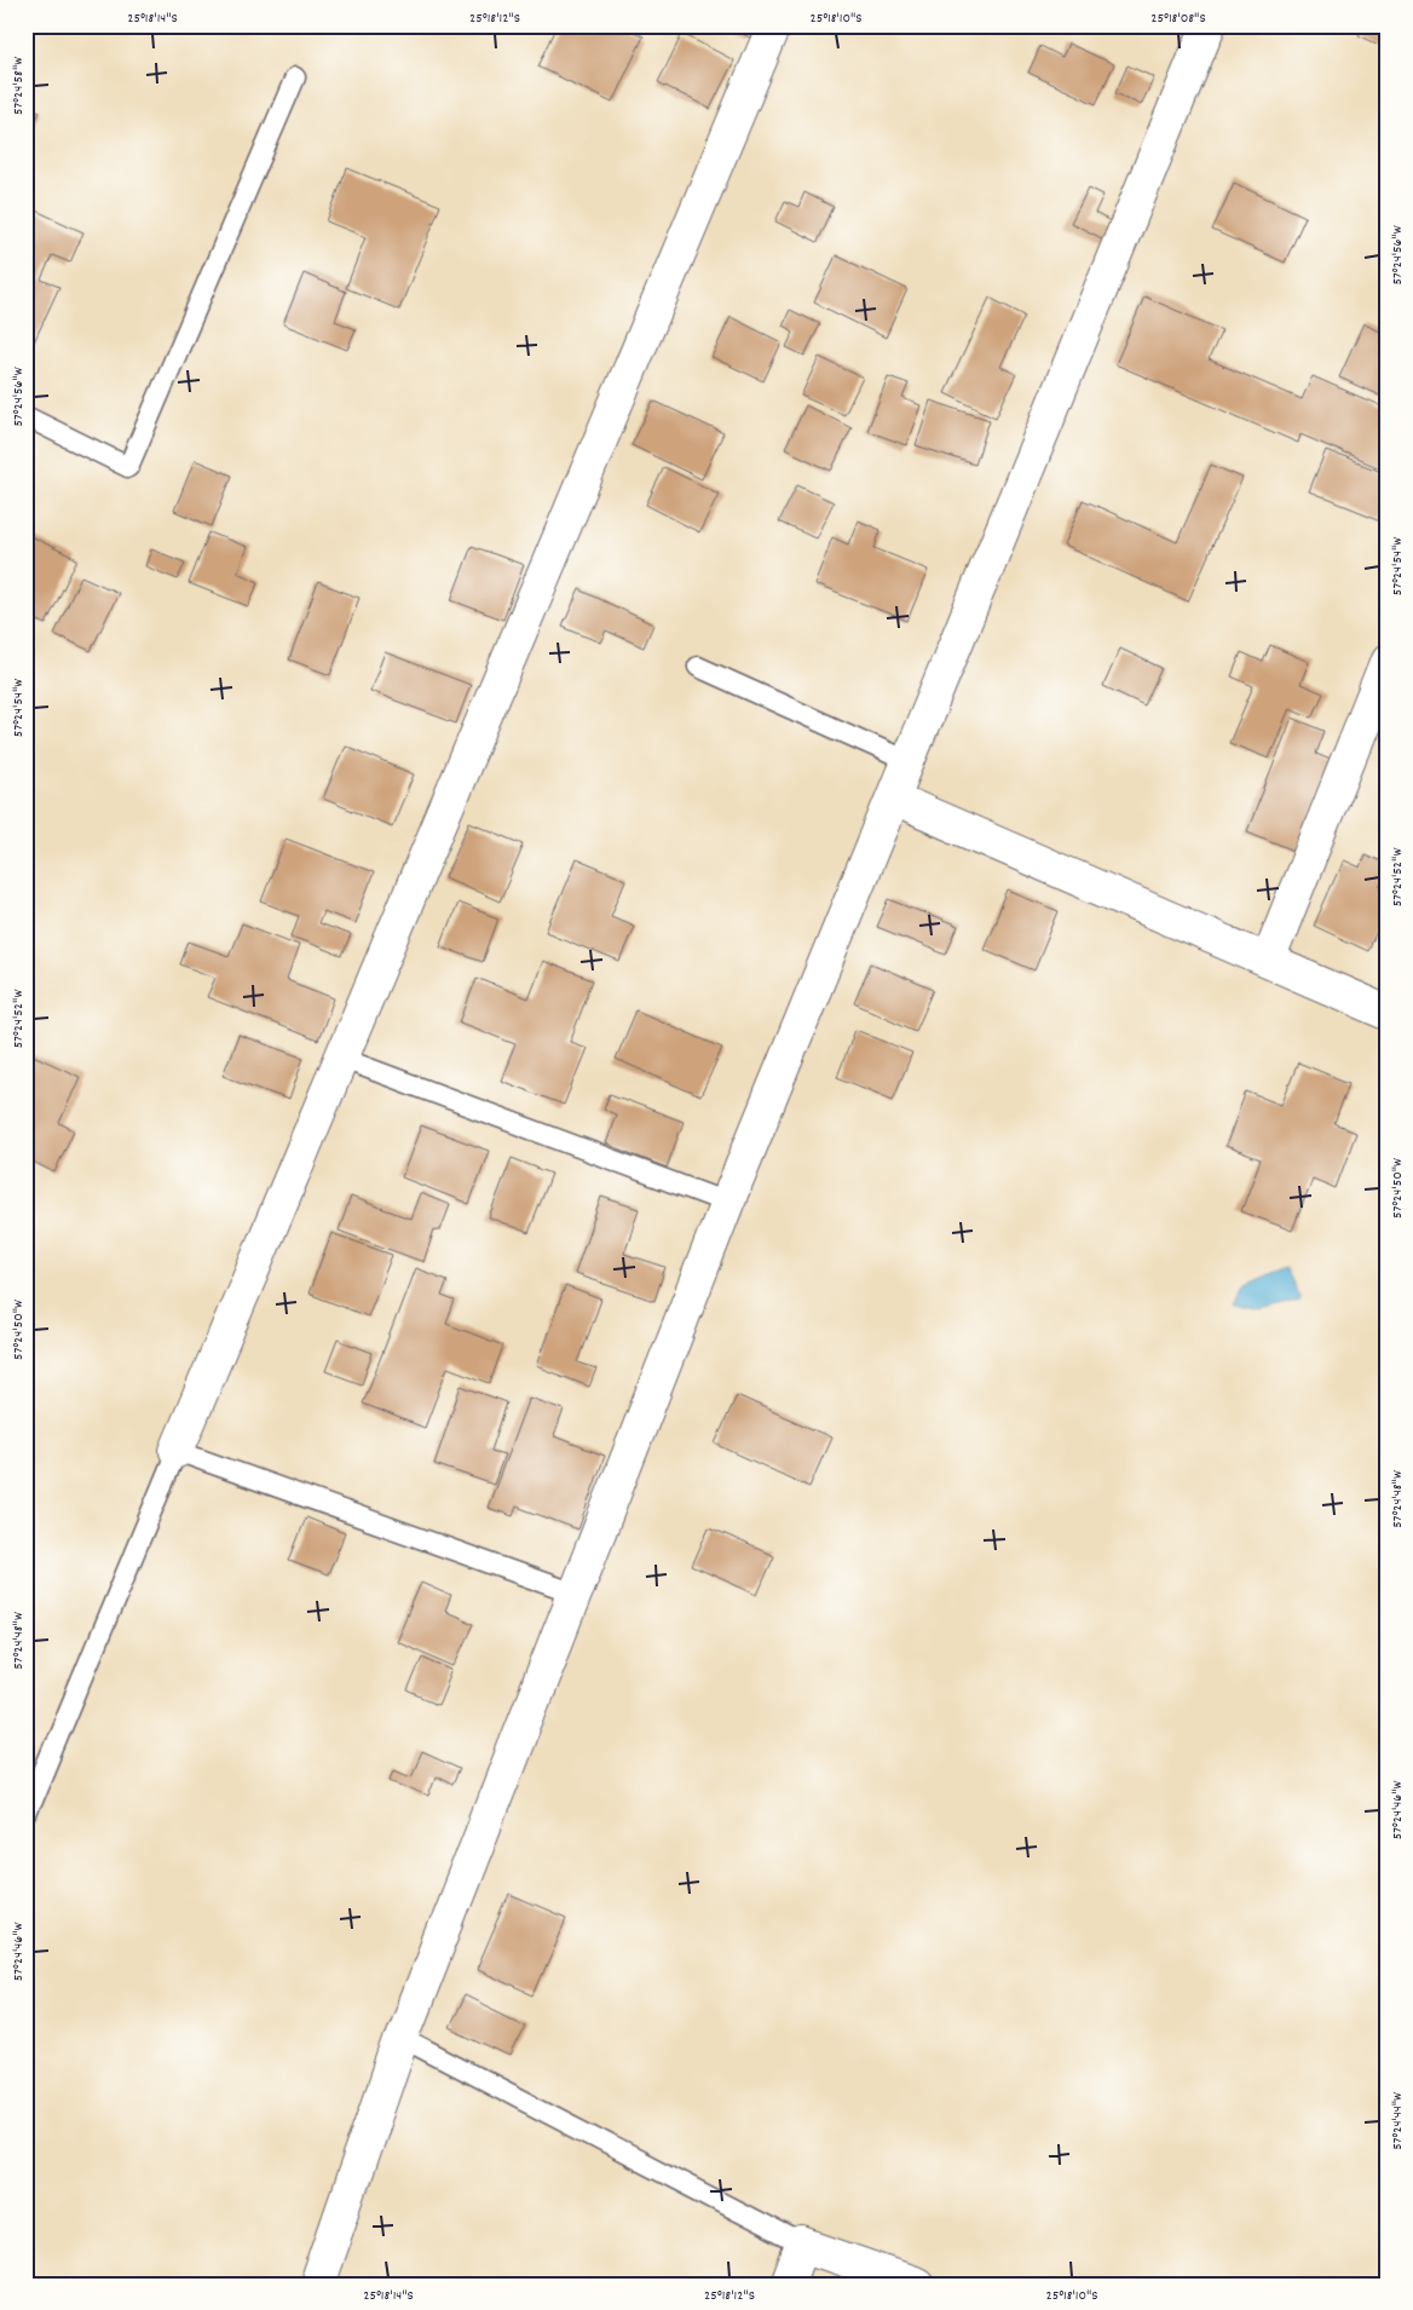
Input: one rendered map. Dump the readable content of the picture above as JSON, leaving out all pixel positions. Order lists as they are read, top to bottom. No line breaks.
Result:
{"coordinates":["25°18'14\"S","25°18'12\"S","25°18'10\"S","25°18'08\"S","57°24'58\"W","57°24'56\"W","57°24'54\"W","57°24'52\"W","57°24'50\"W","57°24'48\"W","57°24'46\"W","57°24'44\"W"]}
